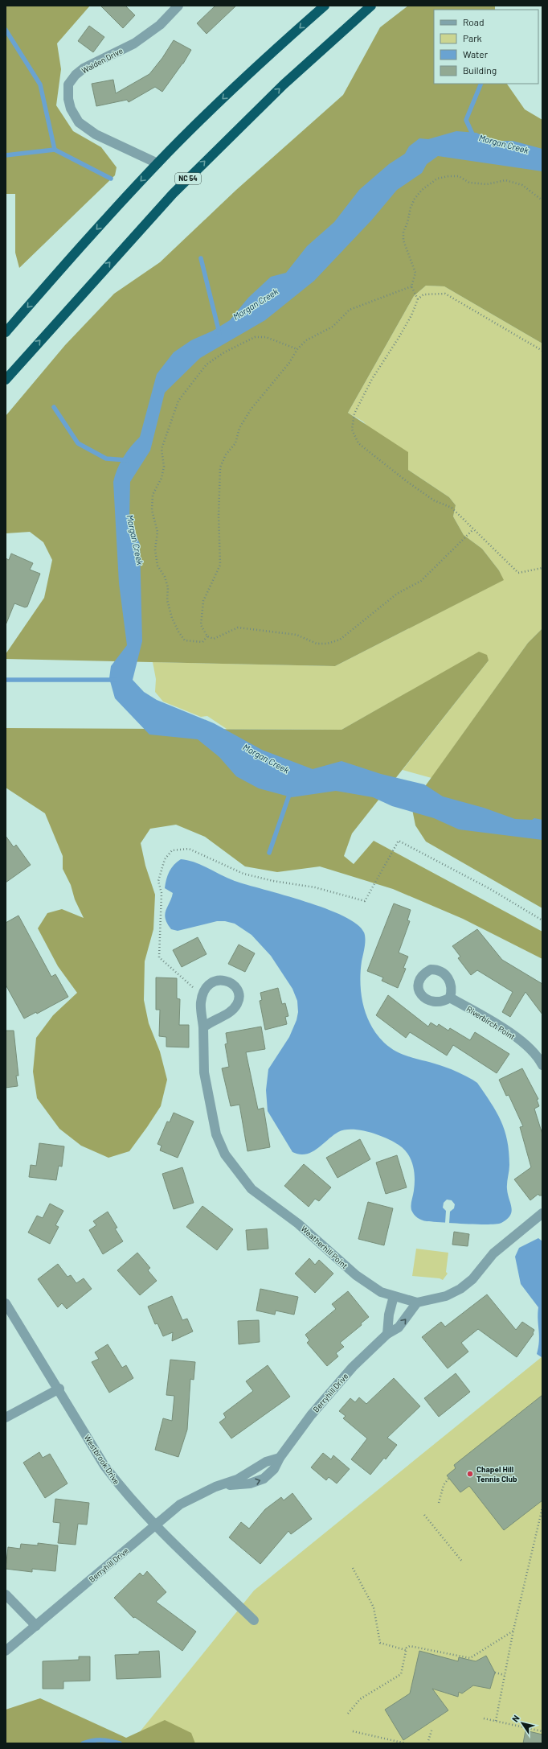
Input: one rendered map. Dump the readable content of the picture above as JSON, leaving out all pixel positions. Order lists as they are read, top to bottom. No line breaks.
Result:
{"streets":{"highway":["NC 54"],"street":["Walden Drive","Riverbirch Point","Weatherhill Point","Berryhill Drive","Westbrook Drive"]},"crossings":[["Weatherhill Point","Berryhill Drive"],["Berryhill Drive","Westbrook Drive"]],"water":["Morgan Creek"],"places":["Chapel Hill Tennis Club"],"legend":["Road","Park","Water","Building"],"north":"top left"}
